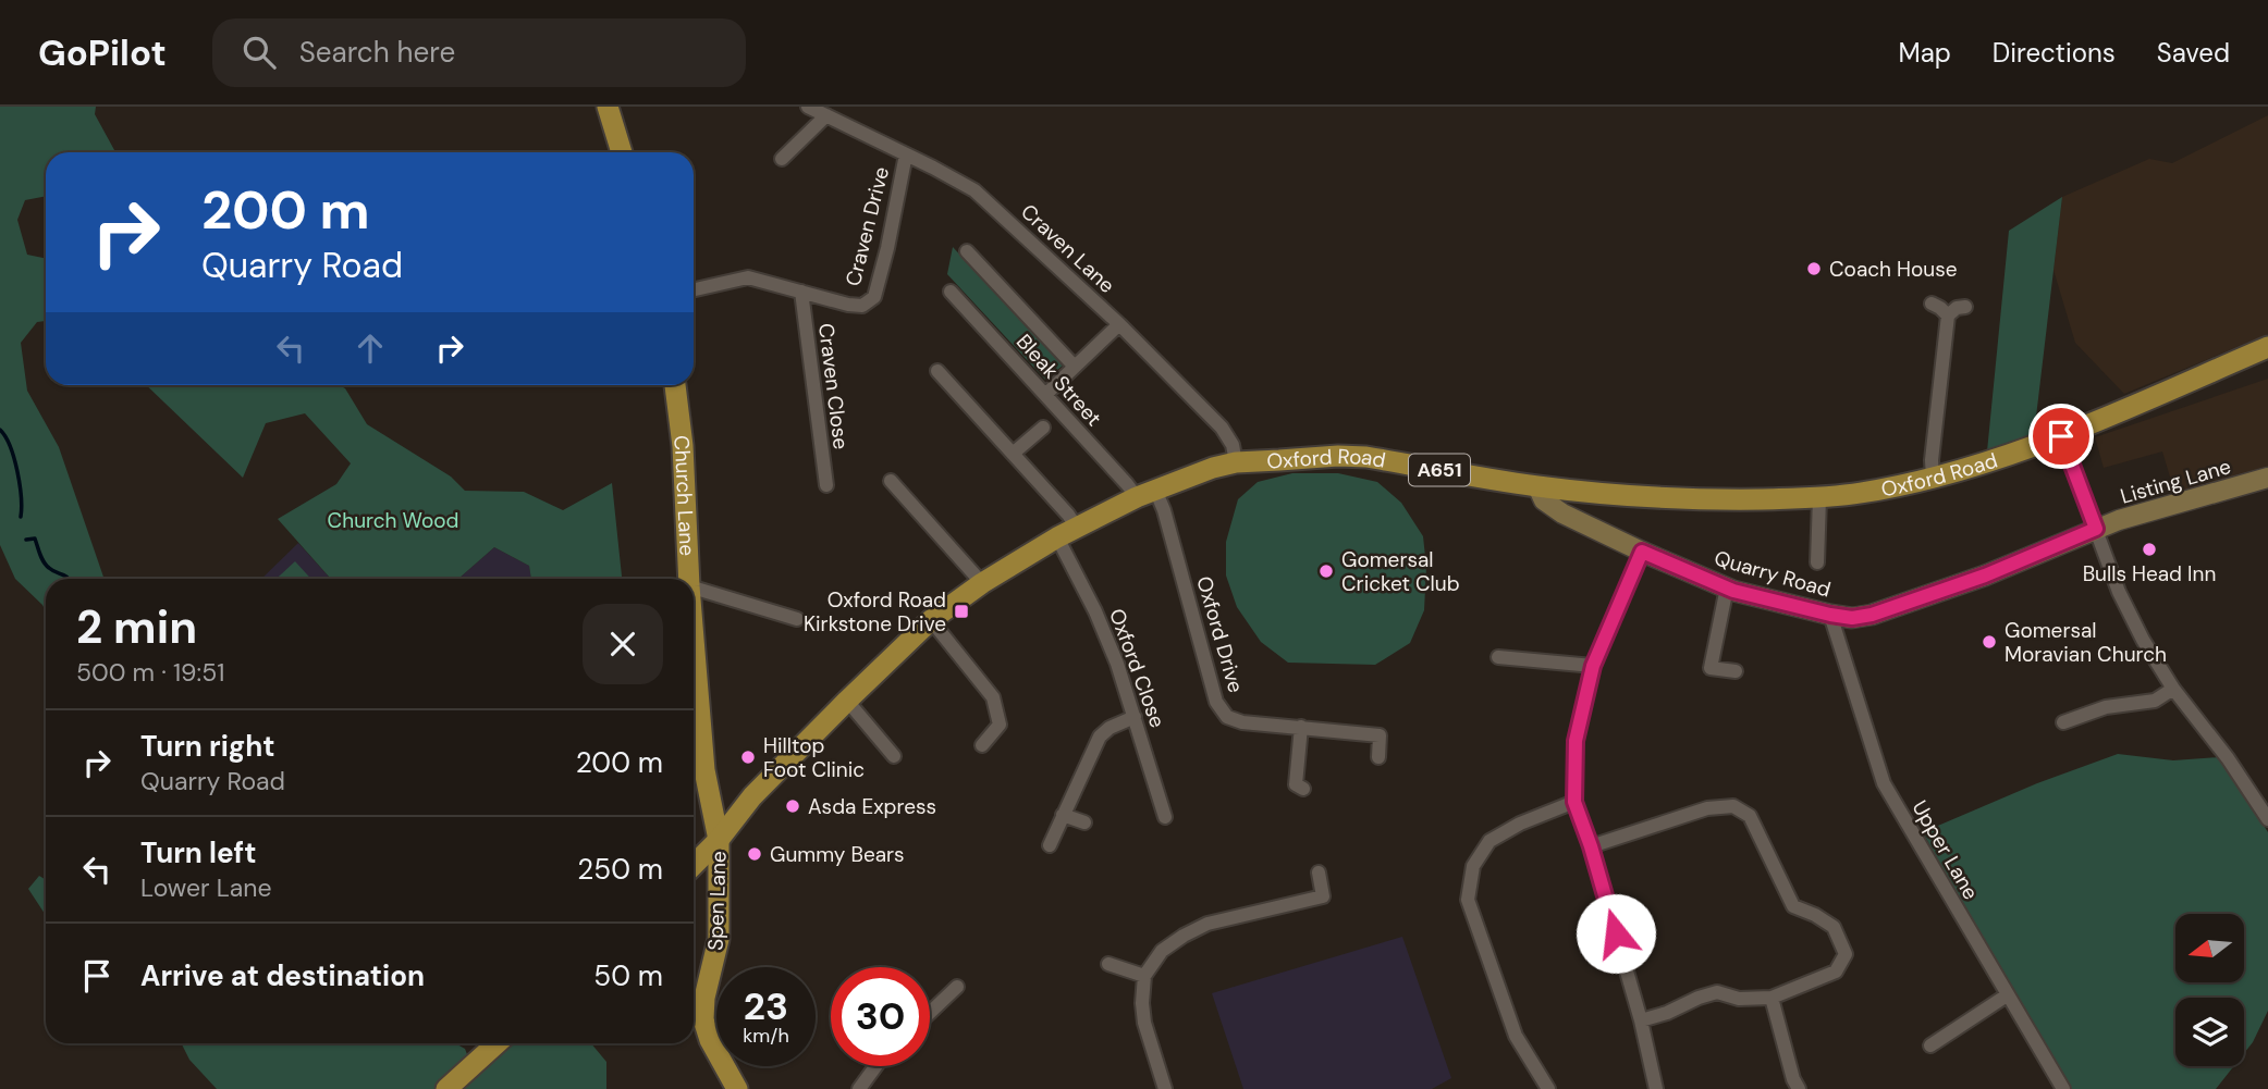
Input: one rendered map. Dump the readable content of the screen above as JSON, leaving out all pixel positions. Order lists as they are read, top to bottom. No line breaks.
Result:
{"streets":{"main road":["Oxford Road","A651","Church Lane","Spen Lane"],"street":["Craven Drive","Craven Lane","Bleak Street","Craven Close","Listing Lane","Quarry Road","Oxford Drive","Oxford Close","Upper Lane"]},"crossings":[["Craven Drive","Craven Lane"],["Craven Drive","Craven Close"],["Craven Lane","Oxford Road"],["Bleak Street","Oxford Road"],["Bleak Street","Oxford Drive"],["Oxford Road","Church Lane"],["Oxford Road","Quarry Road"],["Oxford Road","Oxford Drive"],["Oxford Road","Oxford Close"],["Oxford Road","Spen Lane"],["Listing Lane","Quarry Road"],["Church Lane","Spen Lane"],["Quarry Road","Upper Lane"]],"parks":["Church Wood"],"places":{"other":["Coach House","Bulls Head Inn","Gomersal Cricket Club","Gomersal Moravian Church","Hilltop Foot Clinic","Asda Express","Gummy Bears"],"transit":["Oxford Road Kirkstone Drive"]},"north":"left","page":{"header":"GoPilot","search":"Search here","nav":["Map","Directions","Saved"],"turn":["200 m","Quarry Road"],"heading":["2 min","500 m · 19:51"],"list":[{"name":"Turn right","note":"Quarry Road","value":"200 m"},{"name":"Turn left","note":"Lower Lane","value":"250 m"},{"name":"Arrive at destination","value":"50 m"}],"speed":"23 km/h","limit":"30"}}
